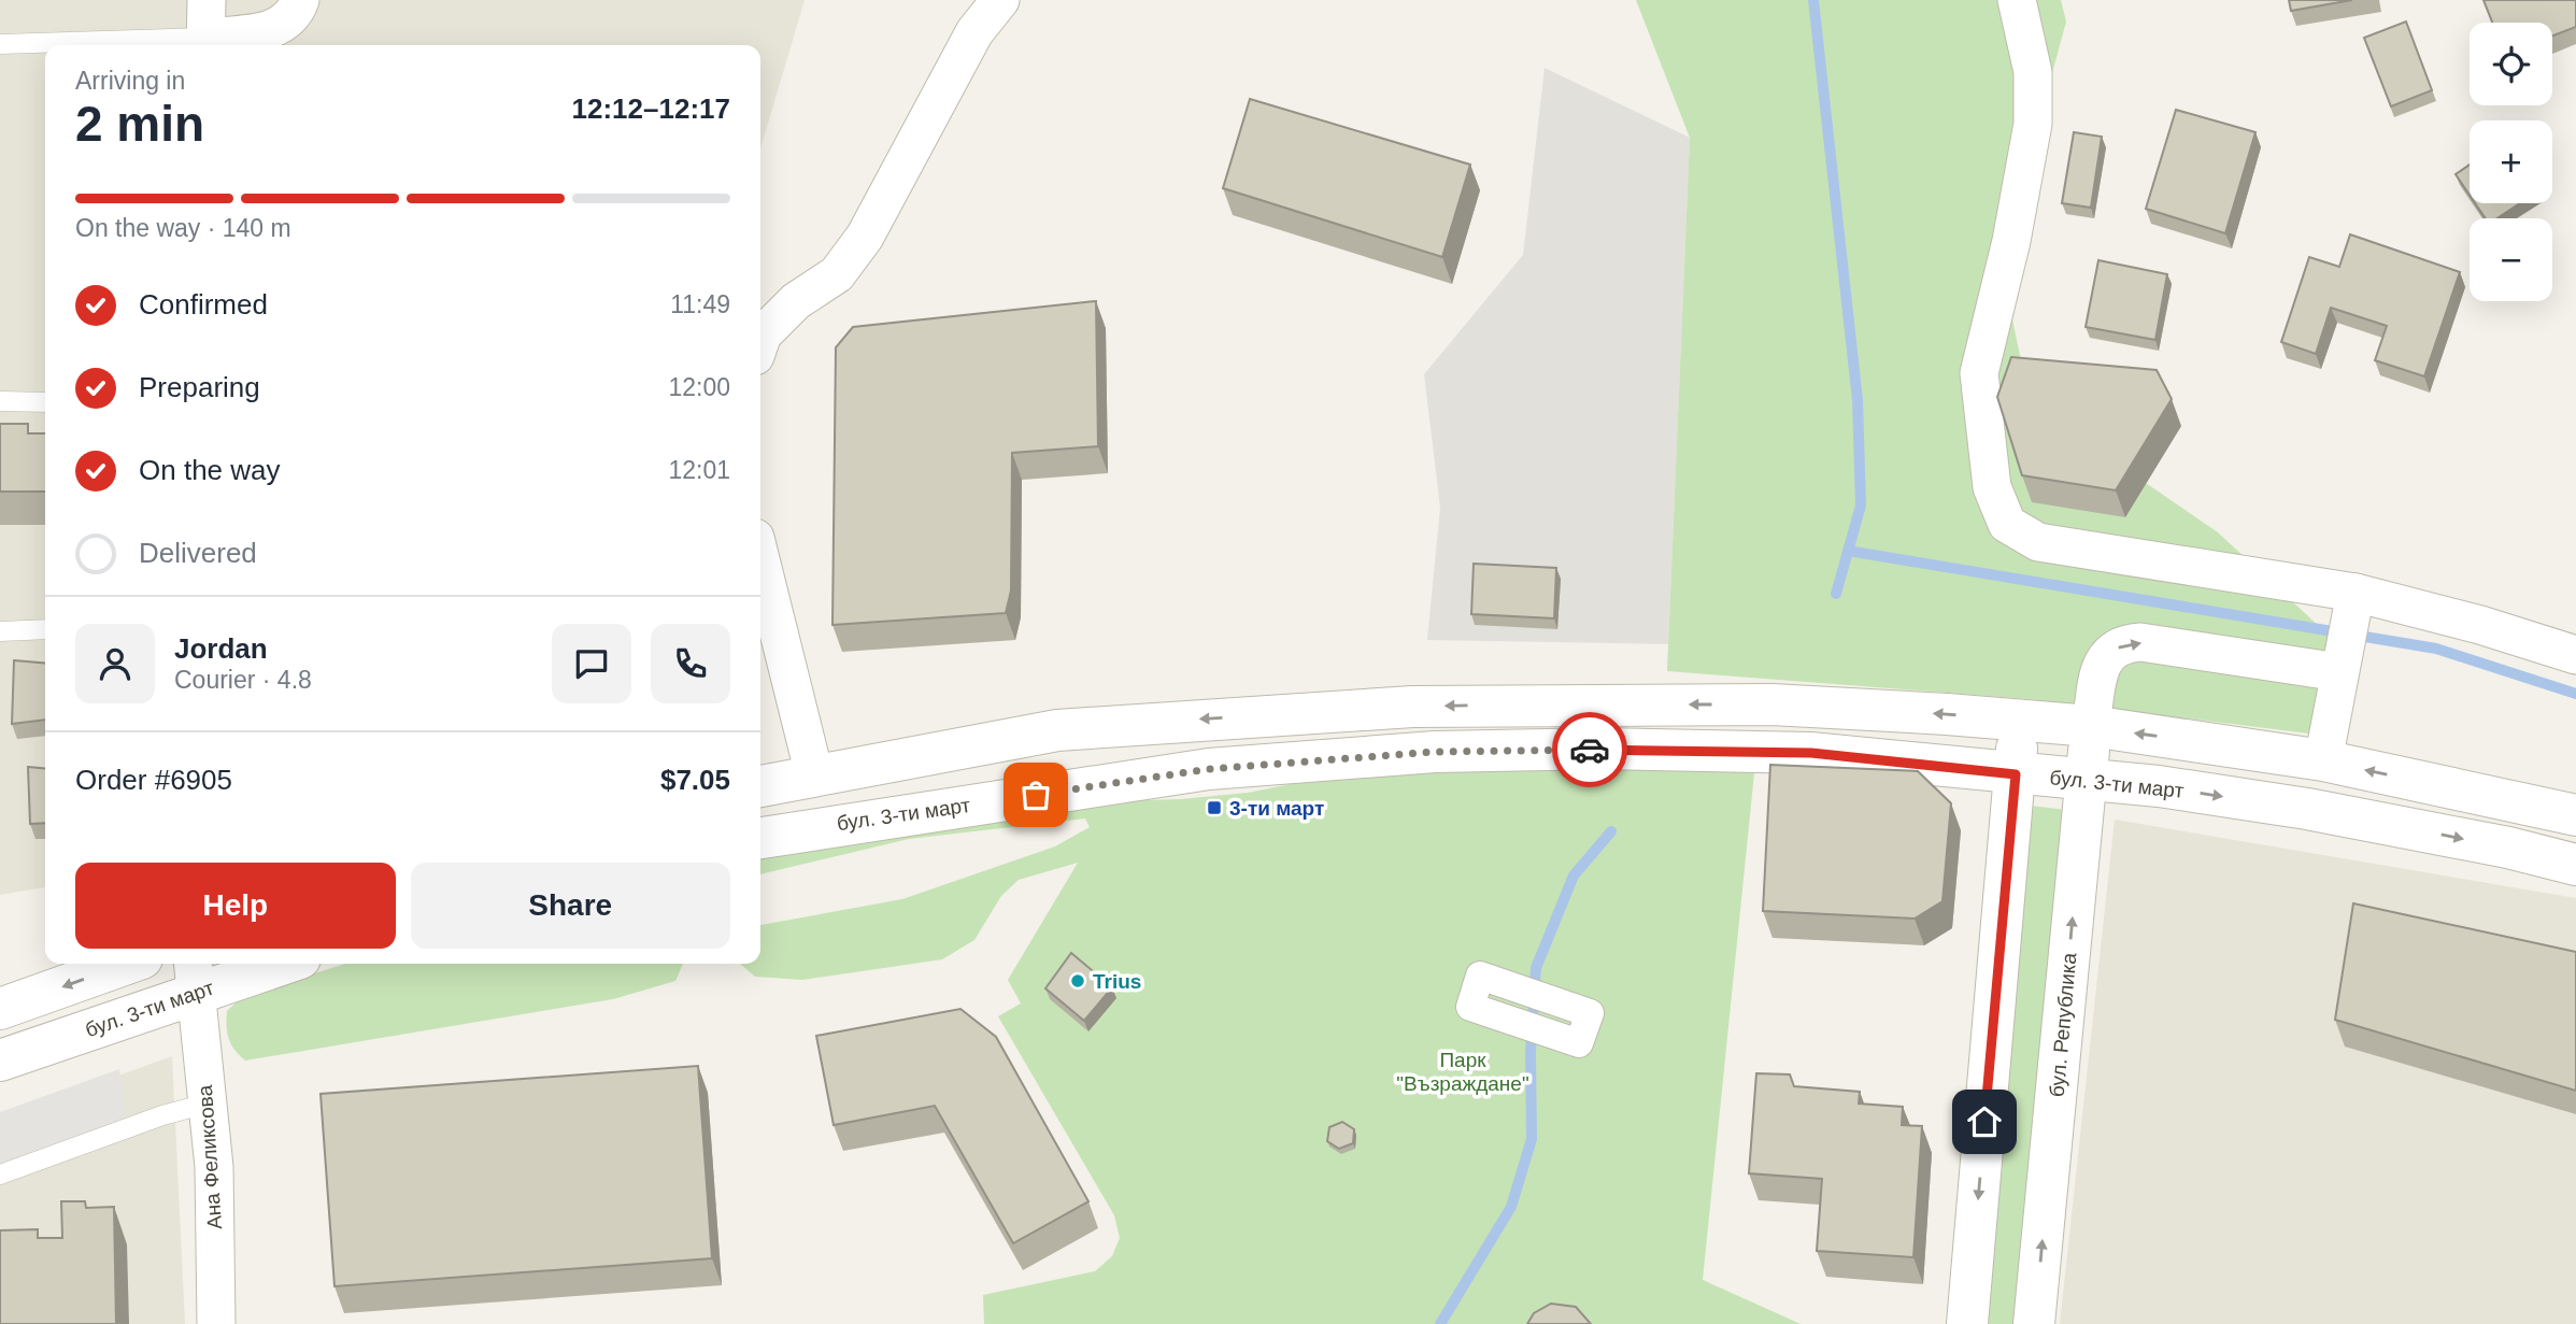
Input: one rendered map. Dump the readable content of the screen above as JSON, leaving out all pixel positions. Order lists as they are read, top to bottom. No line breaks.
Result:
{"streets":{"street":["бул. 3-ти март","бул. Република","Ана Феликсова"]},"crossings":[["бул. 3-ти март","бул. Република"],["бул. 3-ти март","Ана Феликсова"]],"parks":["Парк \"Възраждане\""],"places":{"transit":["3-ти март"],"other":["Trius"]},"page":{"map_buttons":["+","−"],"heading":["2 min","Arriving in","12:12–12:17"],"panel":["Jordan","Courier · 4.8","Order #6905","$7.05"],"bar":"On the way · 140 m","list":[["Confirmed","11:49"],["Preparing","12:00"],["On the way","12:01"],"Delivered"],"buttons":["Help","Share"]}}
